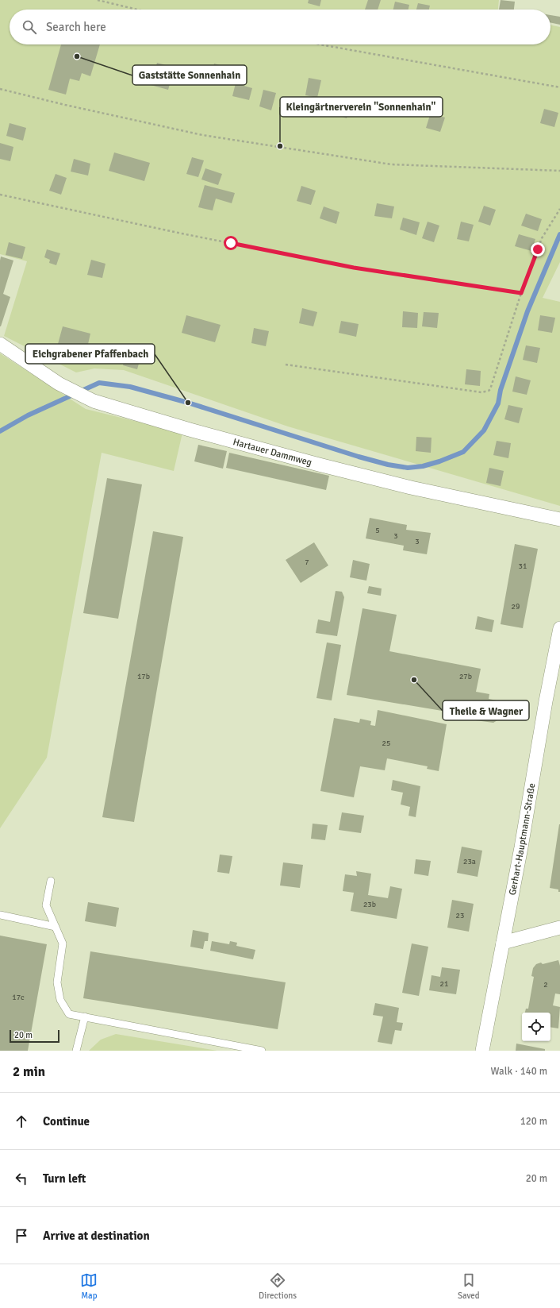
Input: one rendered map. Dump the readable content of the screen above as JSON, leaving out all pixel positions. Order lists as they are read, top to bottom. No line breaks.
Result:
{"streets":{"street":["Hartauer Dammweg","Gerhart-Hauptmann-Straße"]},"places":["Gaststätte Sonnenhain","Kleingärtnerverein \"Sonnenhain\"","Eichgrabener Pfaffenbach","Theile & Wagner"],"house_numbers":["5","3","3","7","31","29","17b","27b","25","23a","23b","23","21","2","17c"],"scale_bar":"20 m","page":{"search":"Search here","scale":"20 m","heading":["2 min","Walk · 140 m"],"list":[["Continue","120 m"],["Turn left","20 m"],"Arrive at destination"],"nav":["Map","Directions","Saved"]}}
